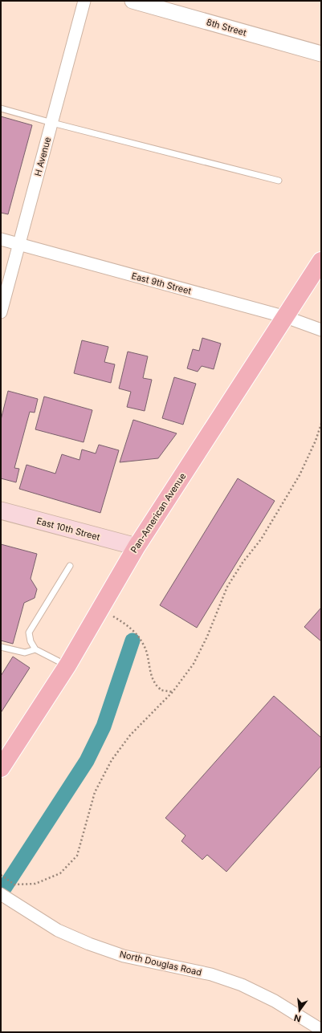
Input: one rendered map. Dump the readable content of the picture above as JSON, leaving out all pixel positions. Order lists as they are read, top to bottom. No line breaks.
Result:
{"streets":{"main road":["Pan-American Avenue","East 10th Street"],"street":["8th Street","H Avenue","East 9th Street","North Douglas Road"]},"crossings":[["H Avenue","East 9th Street"],["East 9th Street","Pan-American Avenue"],["Pan-American Avenue","East 10th Street"]],"north":"bottom"}
